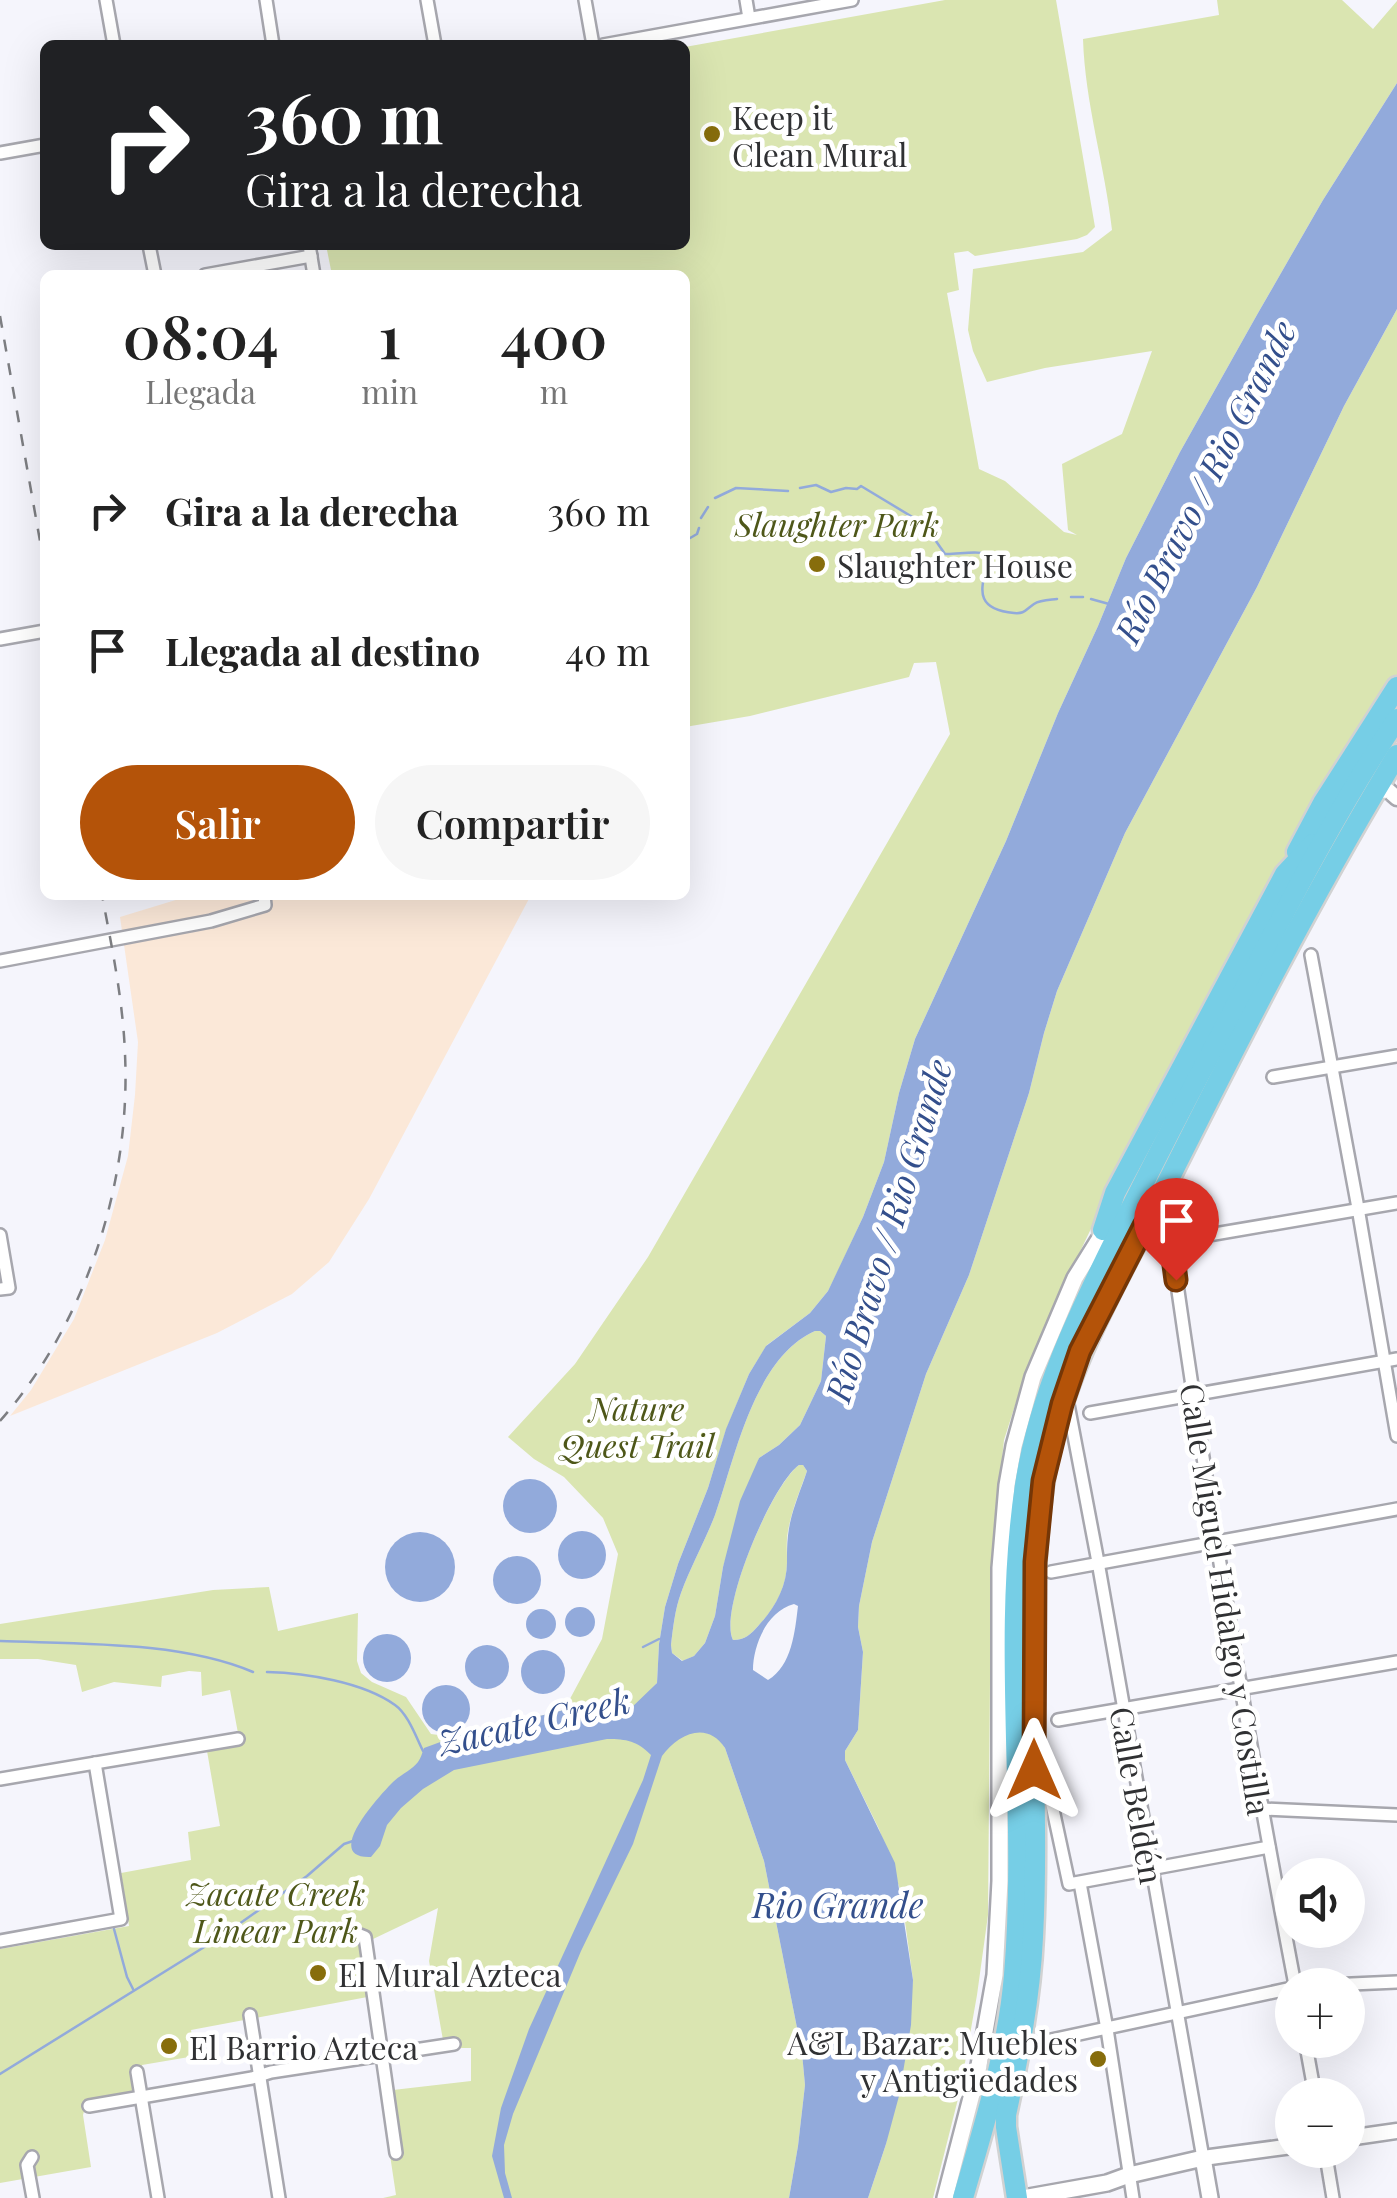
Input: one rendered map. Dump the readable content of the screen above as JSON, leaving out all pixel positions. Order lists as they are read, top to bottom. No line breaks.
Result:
{"streets":{"main road":["Calle Beldén"],"street":["Calle Miguel Hidalgo y Costilla"]},"water":["Río Bravo / Rio Grande","Zacate Creek","Rio Grande"],"parks":["Slaughter Park","Nature Quest Trail","Zacate Creek Linear Park"],"places":["Keep it Clean Mural","Slaughter House","El Mural Azteca","El Barrio Azteca","A&L Bazar: Muebles y Antigüedades"],"page":{"turn":["360 m","Gira a la derecha"],"eta":["08:04","Llegada","1","min","400","m"],"list":[{"name":"Gira a la derecha","value":"360 m"},{"name":"Llegada al destino","value":"40 m"}],"buttons":["Salir","Compartir"],"map_buttons":["+","−"]}}
